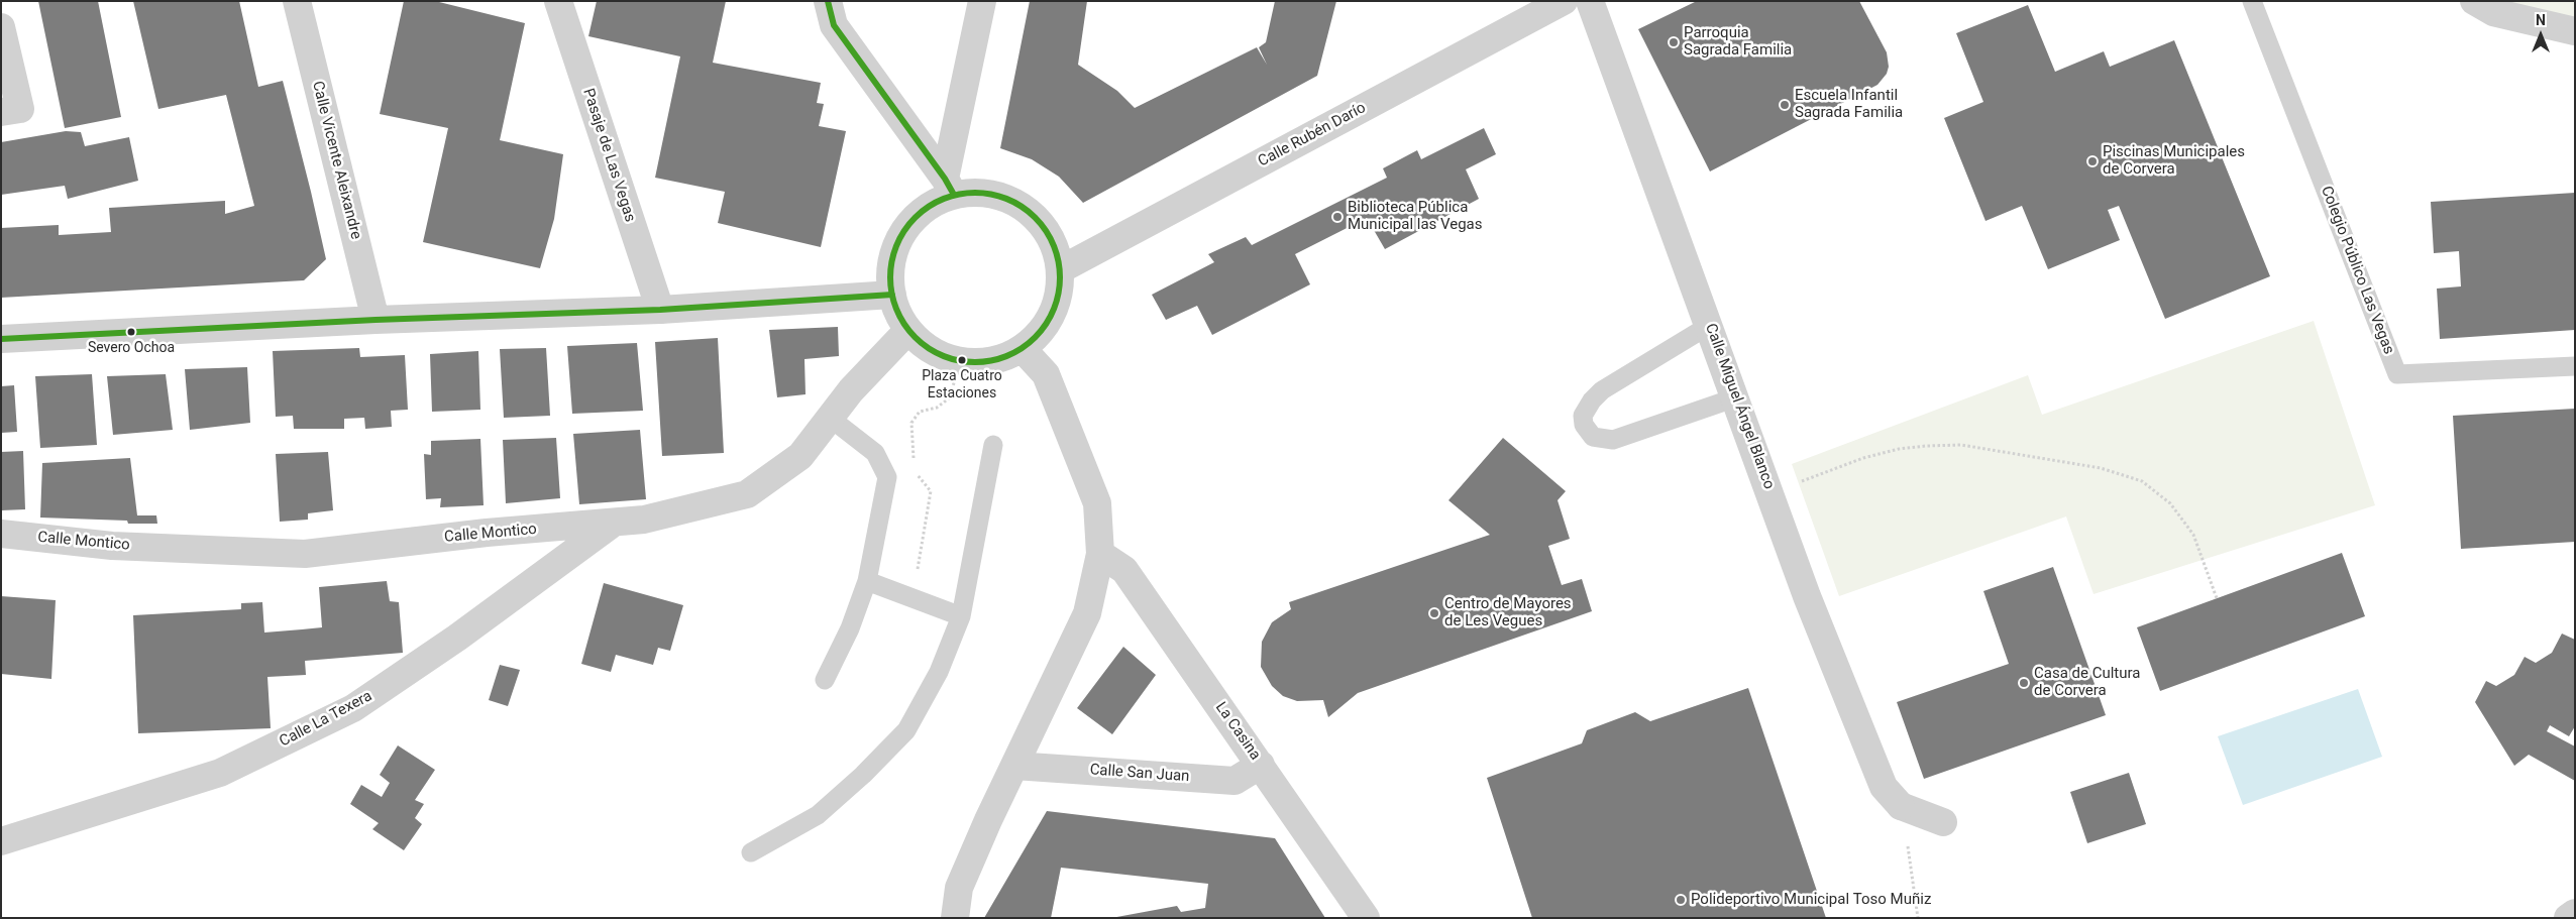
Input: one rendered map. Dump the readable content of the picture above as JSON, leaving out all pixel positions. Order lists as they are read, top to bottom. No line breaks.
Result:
{"streets":{"street":["Calle Rubén Darío","Pasaje de Las Vegas","Calle Vicente Aleixandre","Calle Miguel Ángel Blanco","Calle Montico","Calle La Texera","La Casina","Calle San Juan"],"lane":["Colegio Público Las Vegas"]},"crossings":[["Calle Rubén Darío","Calle Montico"],["Calle Montico","Calle La Texera"],["La Casina","Calle San Juan"]],"places":["Parroquia Sagrada Familia","Escuela Infantil Sagrada Familia","Piscinas Municipales de Corvera","Biblioteca Pública Municipal las Vegas","Severo Ochoa","Plaza Cuatro Estaciones","Centro de Mayores de Les Vegues","Casa de Cultura de Corvera","Polideportivo Municipal Toso Muñiz"],"north":"top"}
